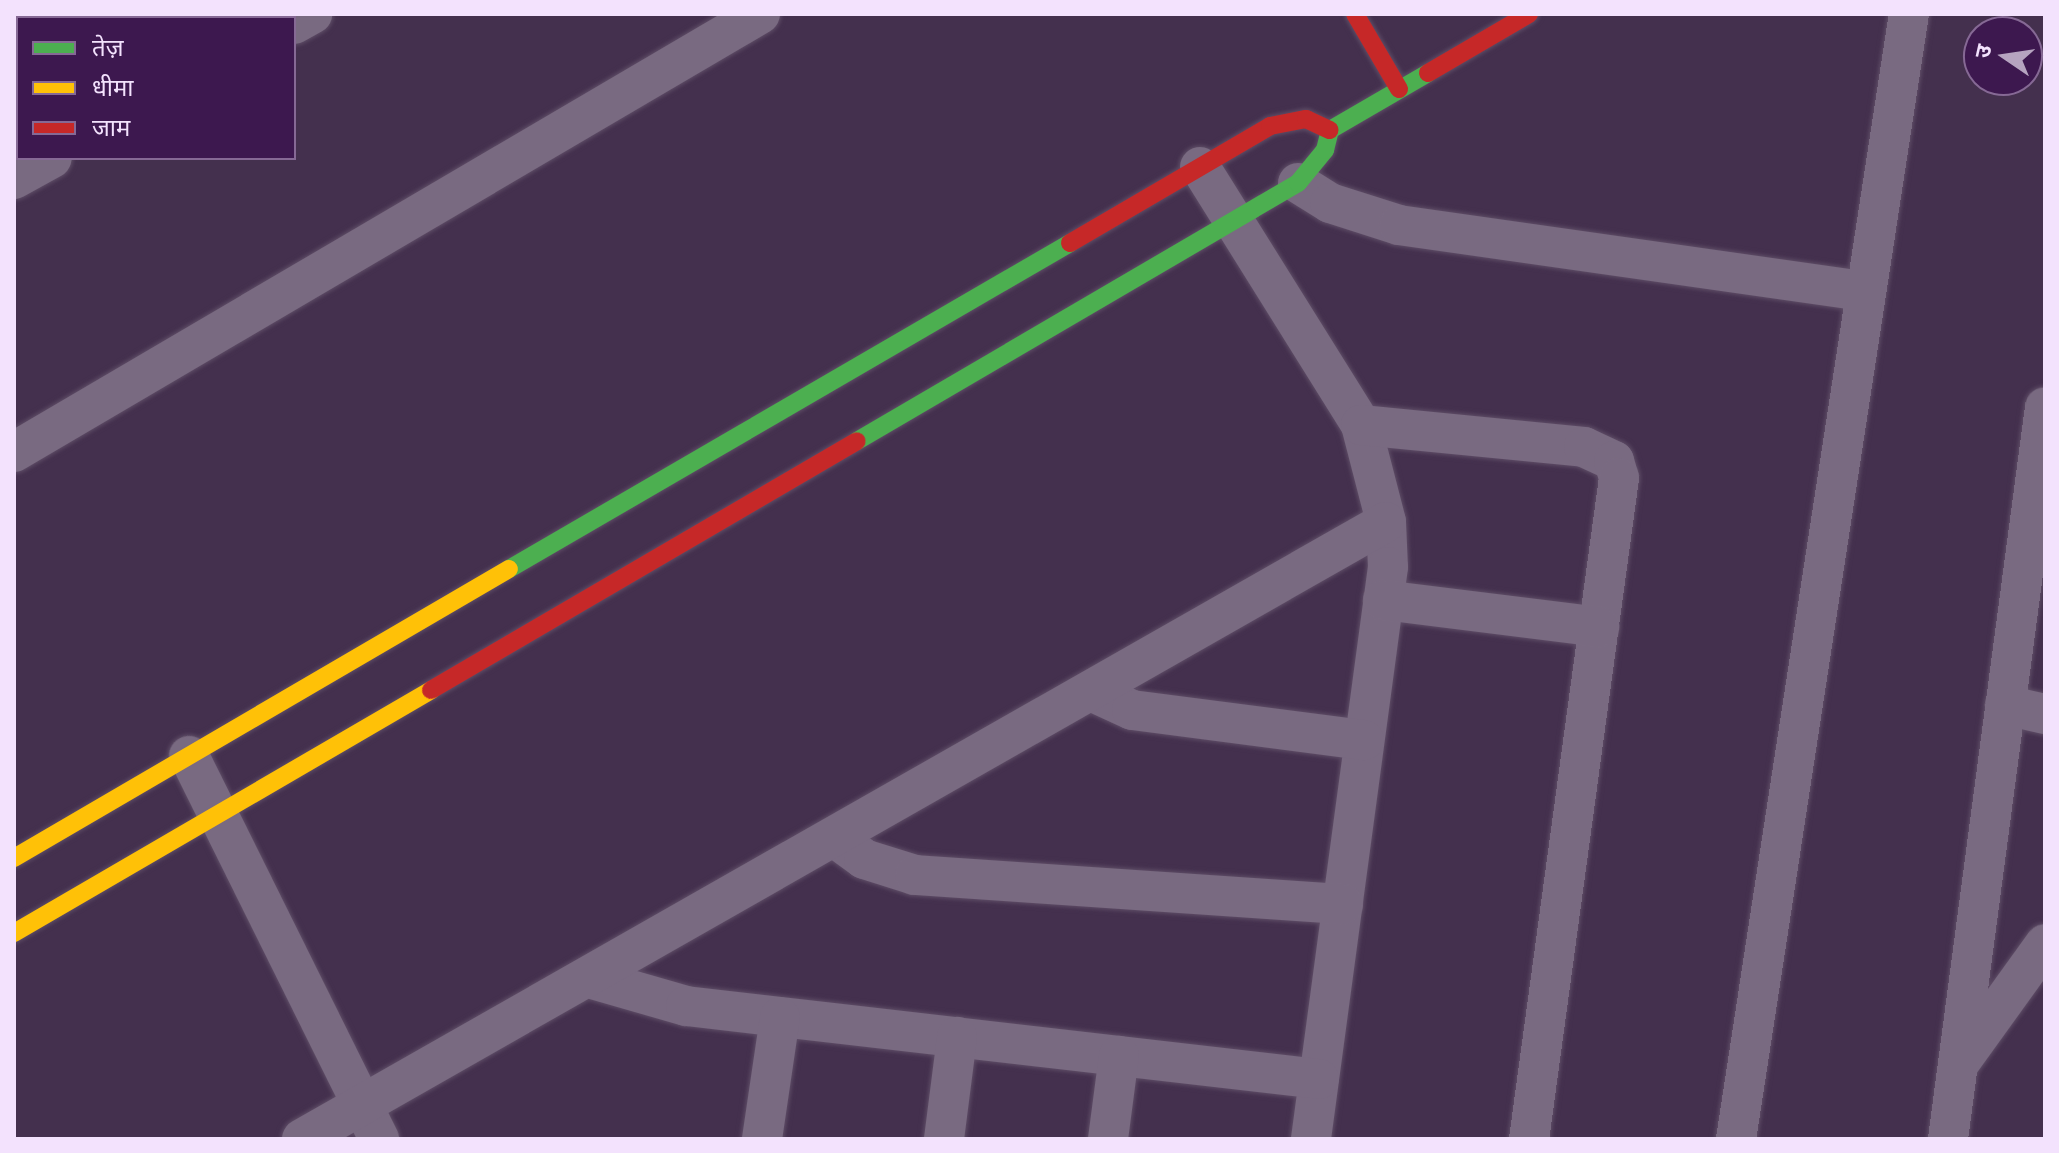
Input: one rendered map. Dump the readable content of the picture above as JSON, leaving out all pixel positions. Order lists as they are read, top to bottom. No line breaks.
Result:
{"legend":["तेज़","धीमा","जाम"],"north":"left"}
